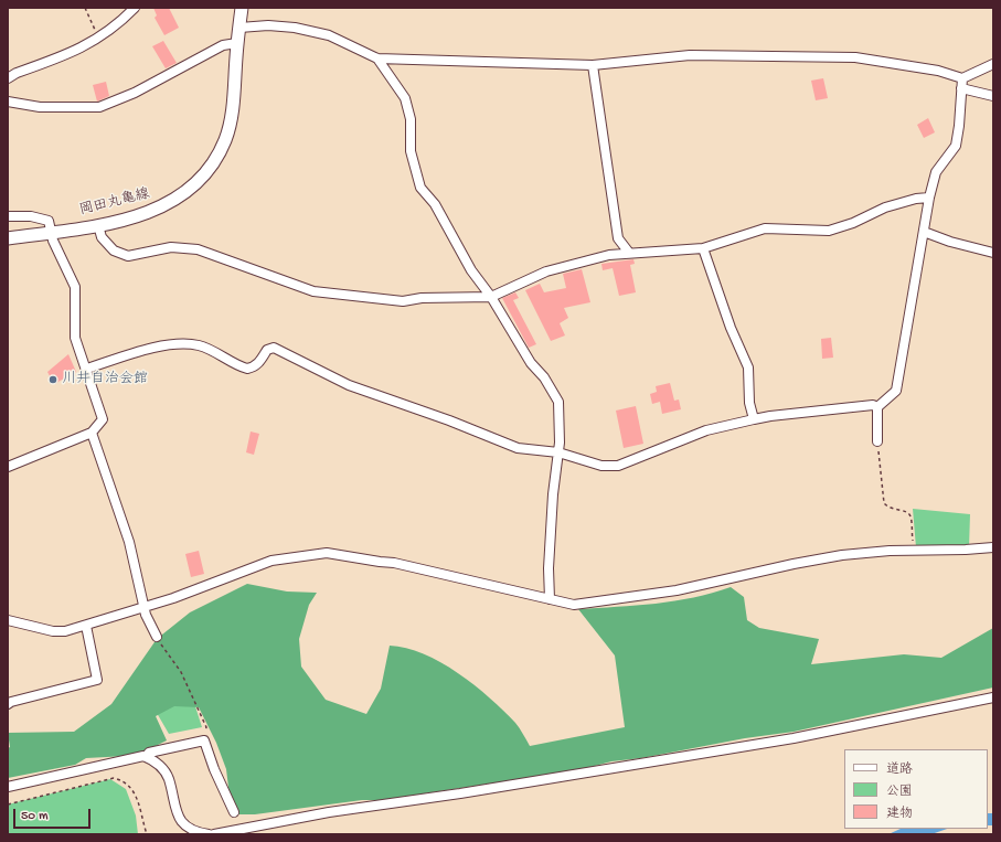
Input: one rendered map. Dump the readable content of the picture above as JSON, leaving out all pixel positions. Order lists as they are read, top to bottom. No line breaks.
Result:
{"streets":{"main road":["岡田丸亀線"]},"places":["川井自治会館"],"legend":["道路","公園","建物"],"scale_bar":"50 m"}
